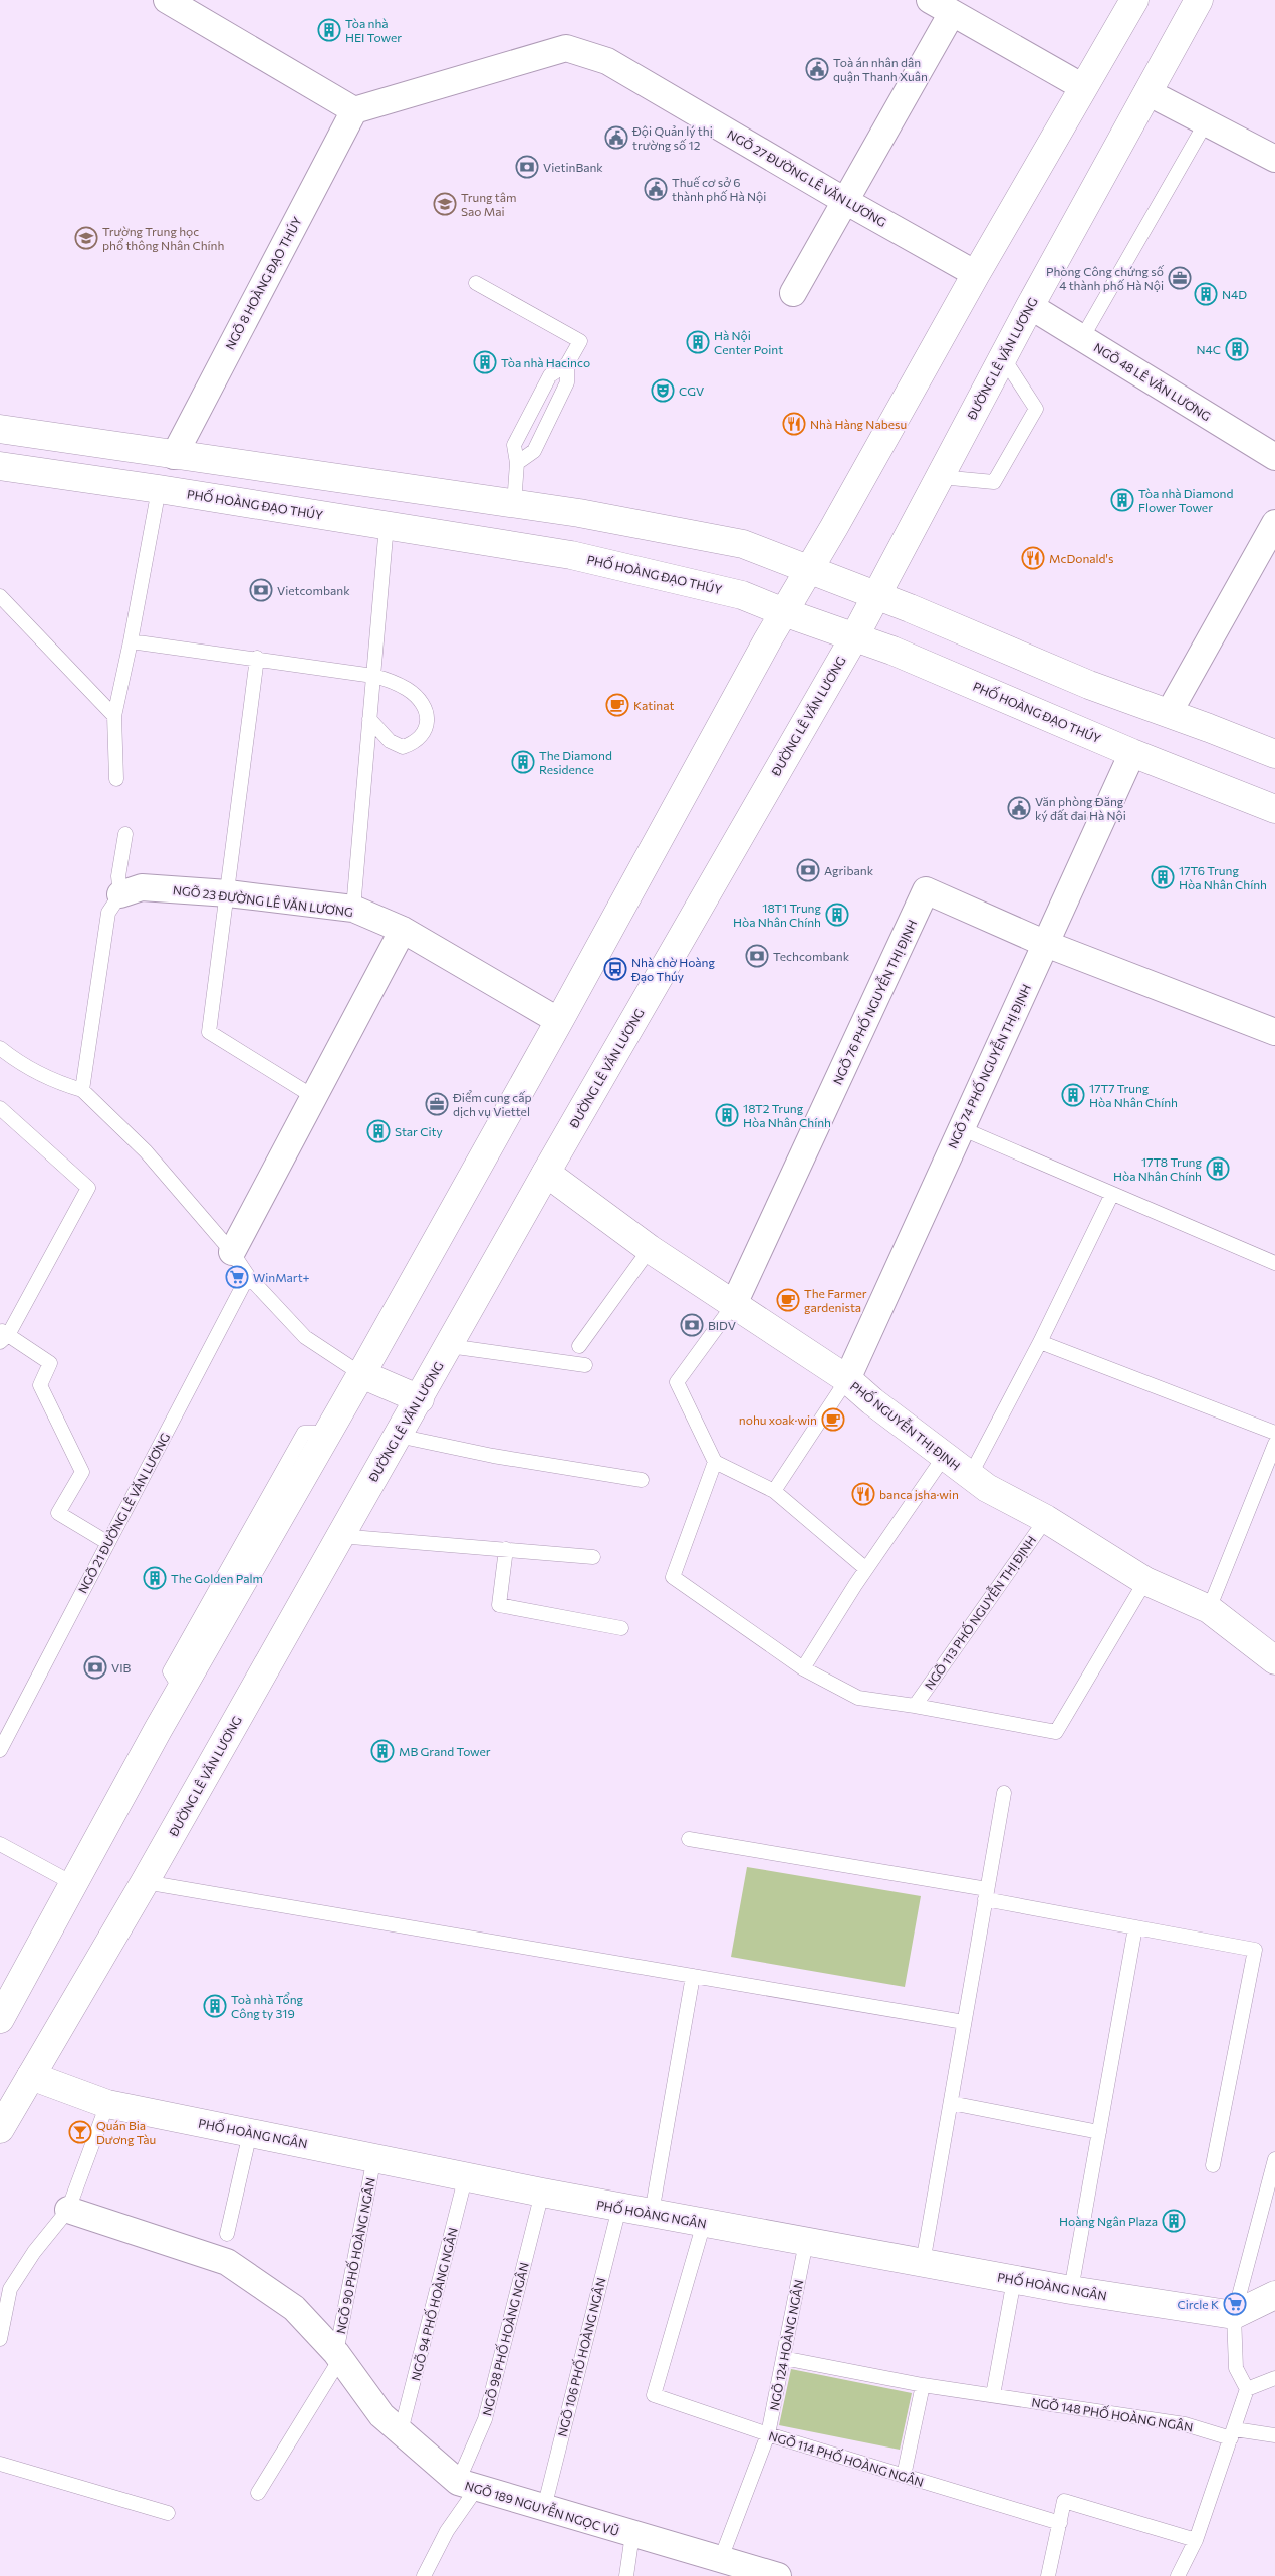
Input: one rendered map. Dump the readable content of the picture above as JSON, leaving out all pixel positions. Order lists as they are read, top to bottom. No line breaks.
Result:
{"streets":{"main road":["ĐƯỜNG LÊ VĂN LƯƠNG","PHỐ HOÀNG ĐẠO THÚY","PHỐ NGUYỄN THỊ ĐỊNH","PHỐ HOÀNG NGÂN"],"street":["NGÕ 27 ĐƯỜNG LÊ VĂN LƯƠNG","NGÕ 8 HOÀNG ĐẠO THÚY","NGÕ 48 LÊ VĂN LƯƠNG","NGÕ 23 ĐƯỜNG LÊ VĂN LƯƠNG","NGÕ 76 PHỐ NGUYỄN THỊ ĐỊNH","NGÕ 74 PHỐ NGUYỄN THỊ ĐỊNH","NGÕ 189 NGUYỄN NGỌC VŨ"],"lane":["NGÕ 21 ĐƯỜNG LÊ VĂN LƯƠNG","NGÕ 113 PHỐ NGUYỄN THỊ ĐỊNH","NGÕ 90 PHỐ HOÀNG NGÂN","NGÕ 94 PHỐ HOÀNG NGÂN","NGÕ 98 PHỐ HOÀNG NGÂN","NGÕ 124 HOÀNG NGÂN","NGÕ 106 PHỐ HOÀNG NGÂN","NGÕ 148 PHỐ HOÀNG NGÂN","NGÕ 114 PHỐ HOÀNG NGÂN"]},"crossings":[["NGÕ 27 ĐƯỜNG LÊ VĂN LƯƠNG","NGÕ 8 HOÀNG ĐẠO THÚY"],["ĐƯỜNG LÊ VĂN LƯƠNG","NGÕ 48 LÊ VĂN LƯƠNG"],["ĐƯỜNG LÊ VĂN LƯƠNG","PHỐ HOÀNG ĐẠO THÚY"],["ĐƯỜNG LÊ VĂN LƯƠNG","PHỐ NGUYỄN THỊ ĐỊNH"],["ĐƯỜNG LÊ VĂN LƯƠNG","PHỐ HOÀNG NGÂN"],["PHỐ HOÀNG ĐẠO THÚY","NGÕ 74 PHỐ NGUYỄN THỊ ĐỊNH"],["NGÕ 76 PHỐ NGUYỄN THỊ ĐỊNH","NGÕ 74 PHỐ NGUYỄN THỊ ĐỊNH"],["NGÕ 76 PHỐ NGUYỄN THỊ ĐỊNH","PHỐ NGUYỄN THỊ ĐỊNH"],["NGÕ 74 PHỐ NGUYỄN THỊ ĐỊNH","PHỐ NGUYỄN THỊ ĐỊNH"],["PHỐ NGUYỄN THỊ ĐỊNH","NGÕ 113 PHỐ NGUYỄN THỊ ĐỊNH"],["PHỐ HOÀNG NGÂN","NGÕ 90 PHỐ HOÀNG NGÂN"],["PHỐ HOÀNG NGÂN","NGÕ 94 PHỐ HOÀNG NGÂN"],["PHỐ HOÀNG NGÂN","NGÕ 98 PHỐ HOÀNG NGÂN"],["PHỐ HOÀNG NGÂN","NGÕ 124 HOÀNG NGÂN"],["PHỐ HOÀNG NGÂN","NGÕ 106 PHỐ HOÀNG NGÂN"],["PHỐ HOÀNG NGÂN","NGÕ 114 PHỐ HOÀNG NGÂN"],["NGÕ 90 PHỐ HOÀNG NGÂN","NGÕ 189 NGUYỄN NGỌC VŨ"],["NGÕ 94 PHỐ HOÀNG NGÂN","NGÕ 189 NGUYỄN NGỌC VŨ"],["NGÕ 98 PHỐ HOÀNG NGÂN","NGÕ 189 NGUYỄN NGỌC VŨ"],["NGÕ 124 HOÀNG NGÂN","NGÕ 148 PHỐ HOÀNG NGÂN"],["NGÕ 124 HOÀNG NGÂN","NGÕ 114 PHỐ HOÀNG NGÂN"],["NGÕ 124 HOÀNG NGÂN","NGÕ 189 NGUYỄN NGỌC VŨ"],["NGÕ 106 PHỐ HOÀNG NGÂN","NGÕ 189 NGUYỄN NGỌC VŨ"]],"places":{"building":["Tòa nhà HEI Tower","N4D","Hà Nội Center Point","N4C","Tòa nhà Hacinco","Tòa nhà Diamond Flower Tower","The Diamond Residence","17T6 Trung Hòa Nhân Chính","18T1 Trung Hòa Nhân Chính","17T7 Trung Hòa Nhân Chính","18T2 Trung Hòa Nhân Chính","Star City","17T8 Trung Hòa Nhân Chính","The Golden Palm","MB Grand Tower","Toà nhà Tổng Công ty 319","Hoàng Ngân Plaza"],"public building":["Toà án nhân dân quận Thanh Xuân","Đội Quản lý thị trường số 12","Thuế cơ sở 6 thành phố Hà Nội","Văn phòng Đăng ký đất đai Hà Nội"],"bank":["VietinBank","Vietcombank","Agribank","Techcombank","BIDV","VIB"],"school or university":["Trung tâm Sao Mai","Trường Trung học phổ thông Nhân Chính"],"office":["Phòng Công chứng số 4 thành phố Hà Nội","Điểm cung cấp dịch vụ Viettel"],"theatre":["CGV"],"restaurant":["Nhà Hàng Nabesu","McDonald's","banca jsha·win"],"cafe":["Katinat","The Farmer gardenista","nohu xoak·win"],"bus stop":["Nhà chờ Hoàng Đạo Thúy"],"supermarket":["WinMart+","Circle K"],"bar":["Quán Bia Dương Tàu"]}}
